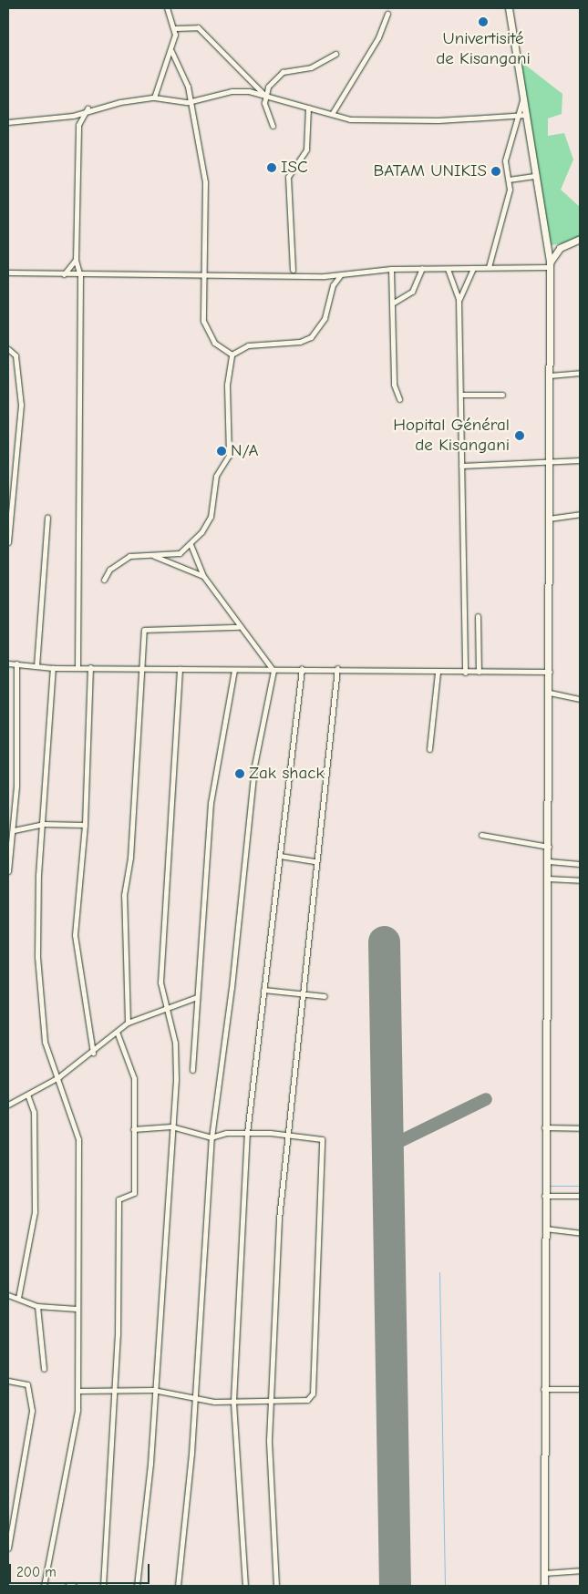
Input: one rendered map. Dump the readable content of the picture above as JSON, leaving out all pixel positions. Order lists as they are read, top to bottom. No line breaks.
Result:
{"places":["Univertisité de Kisangani","ISC","BATAM UNIKIS","Hopital Général de Kisangani","N/A","Zak shack"],"scale_bar":"200 m"}
